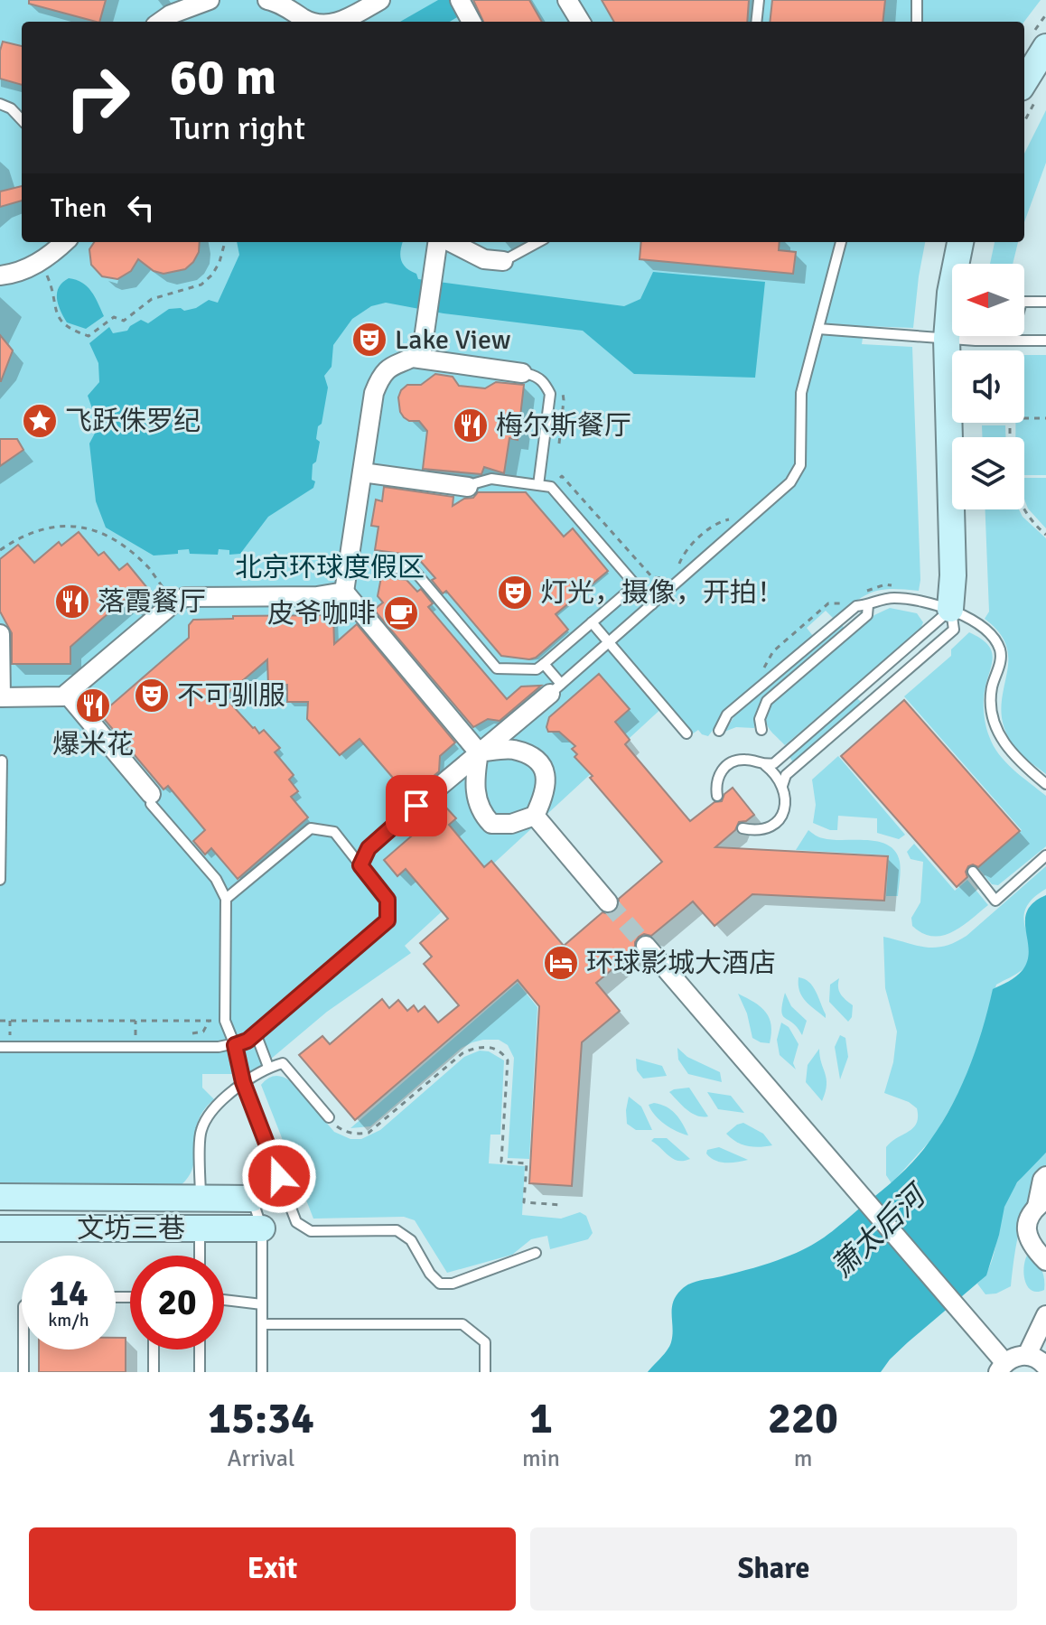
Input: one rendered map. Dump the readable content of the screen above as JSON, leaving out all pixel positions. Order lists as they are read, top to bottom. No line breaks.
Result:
{"streets":{"main road":["文坊三巷"]},"water":["萧太后河"],"parks":["北京环球度假区"],"places":{"theatre":["Lake View","灯光，摄像，开拍！","不可驯服"],"place":["飞跃侏罗纪"],"restaurant":["梅尔斯餐厅","落霞餐厅","爆米花"],"cafe":["皮爷咖啡"],"hotel":["环球影城大酒店"]},"north":"left","page":{"turn":["60 m","Turn right"],"then":"Then","speed":"14 km/h","limit":"20","eta":["15:34","Arrival","1","min","220","m"],"buttons":["Exit","Share"]}}
